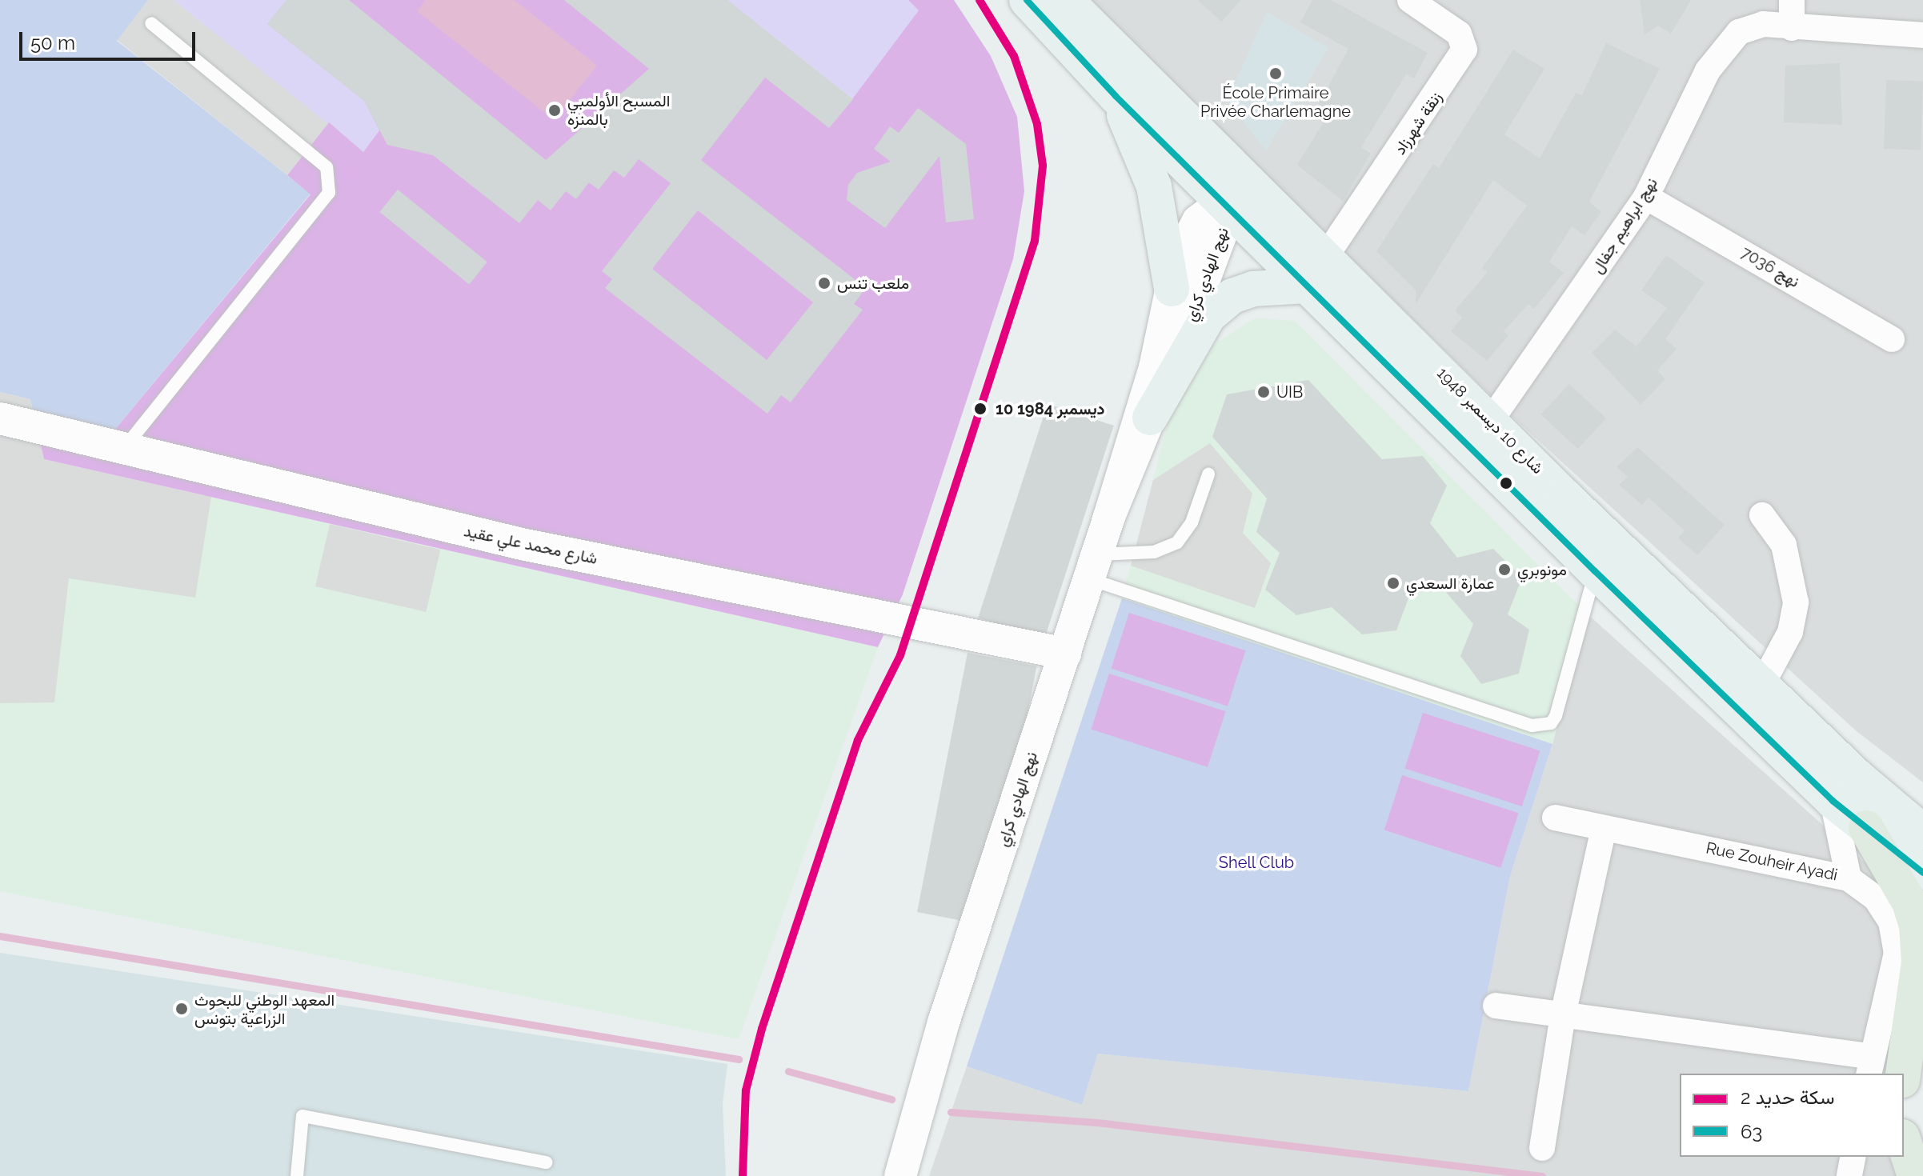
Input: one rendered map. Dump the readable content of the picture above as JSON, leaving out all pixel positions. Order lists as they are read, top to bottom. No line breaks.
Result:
{"streets":{"main road":["شارع 10 ديسمبر 1948"],"street":["زنقة شهرزاد","نهج ابراهيم جفال","نهج 7036","نهج الهادي كراي","شارع محمد علي عقيد","Rue Zouheir Ayadi"]},"crossings":[["زنقة شهرزاد","شارع 10 ديسمبر 1948"],["نهج ابراهيم جفال","نهج 7036"],["نهج ابراهيم جفال","شارع 10 ديسمبر 1948"],["نهج الهادي كراي","شارع 10 ديسمبر 1948"],["نهج الهادي كراي","شارع محمد علي عقيد"]],"parks":["Shell Club"],"places":["École Primaire Privée Charlemagne","المسبح الأولمبي بالمنزه","ملعب تنس","UIB","10 ديسمبر 1984","مونوبري","عمارة السعدي","المعهد الوطني للبحوث الزراعية بتونس"],"lines":["rail line 2","transit line 63"],"legend":["سكة حديد 2","63"],"scale_bar":"50 m"}
